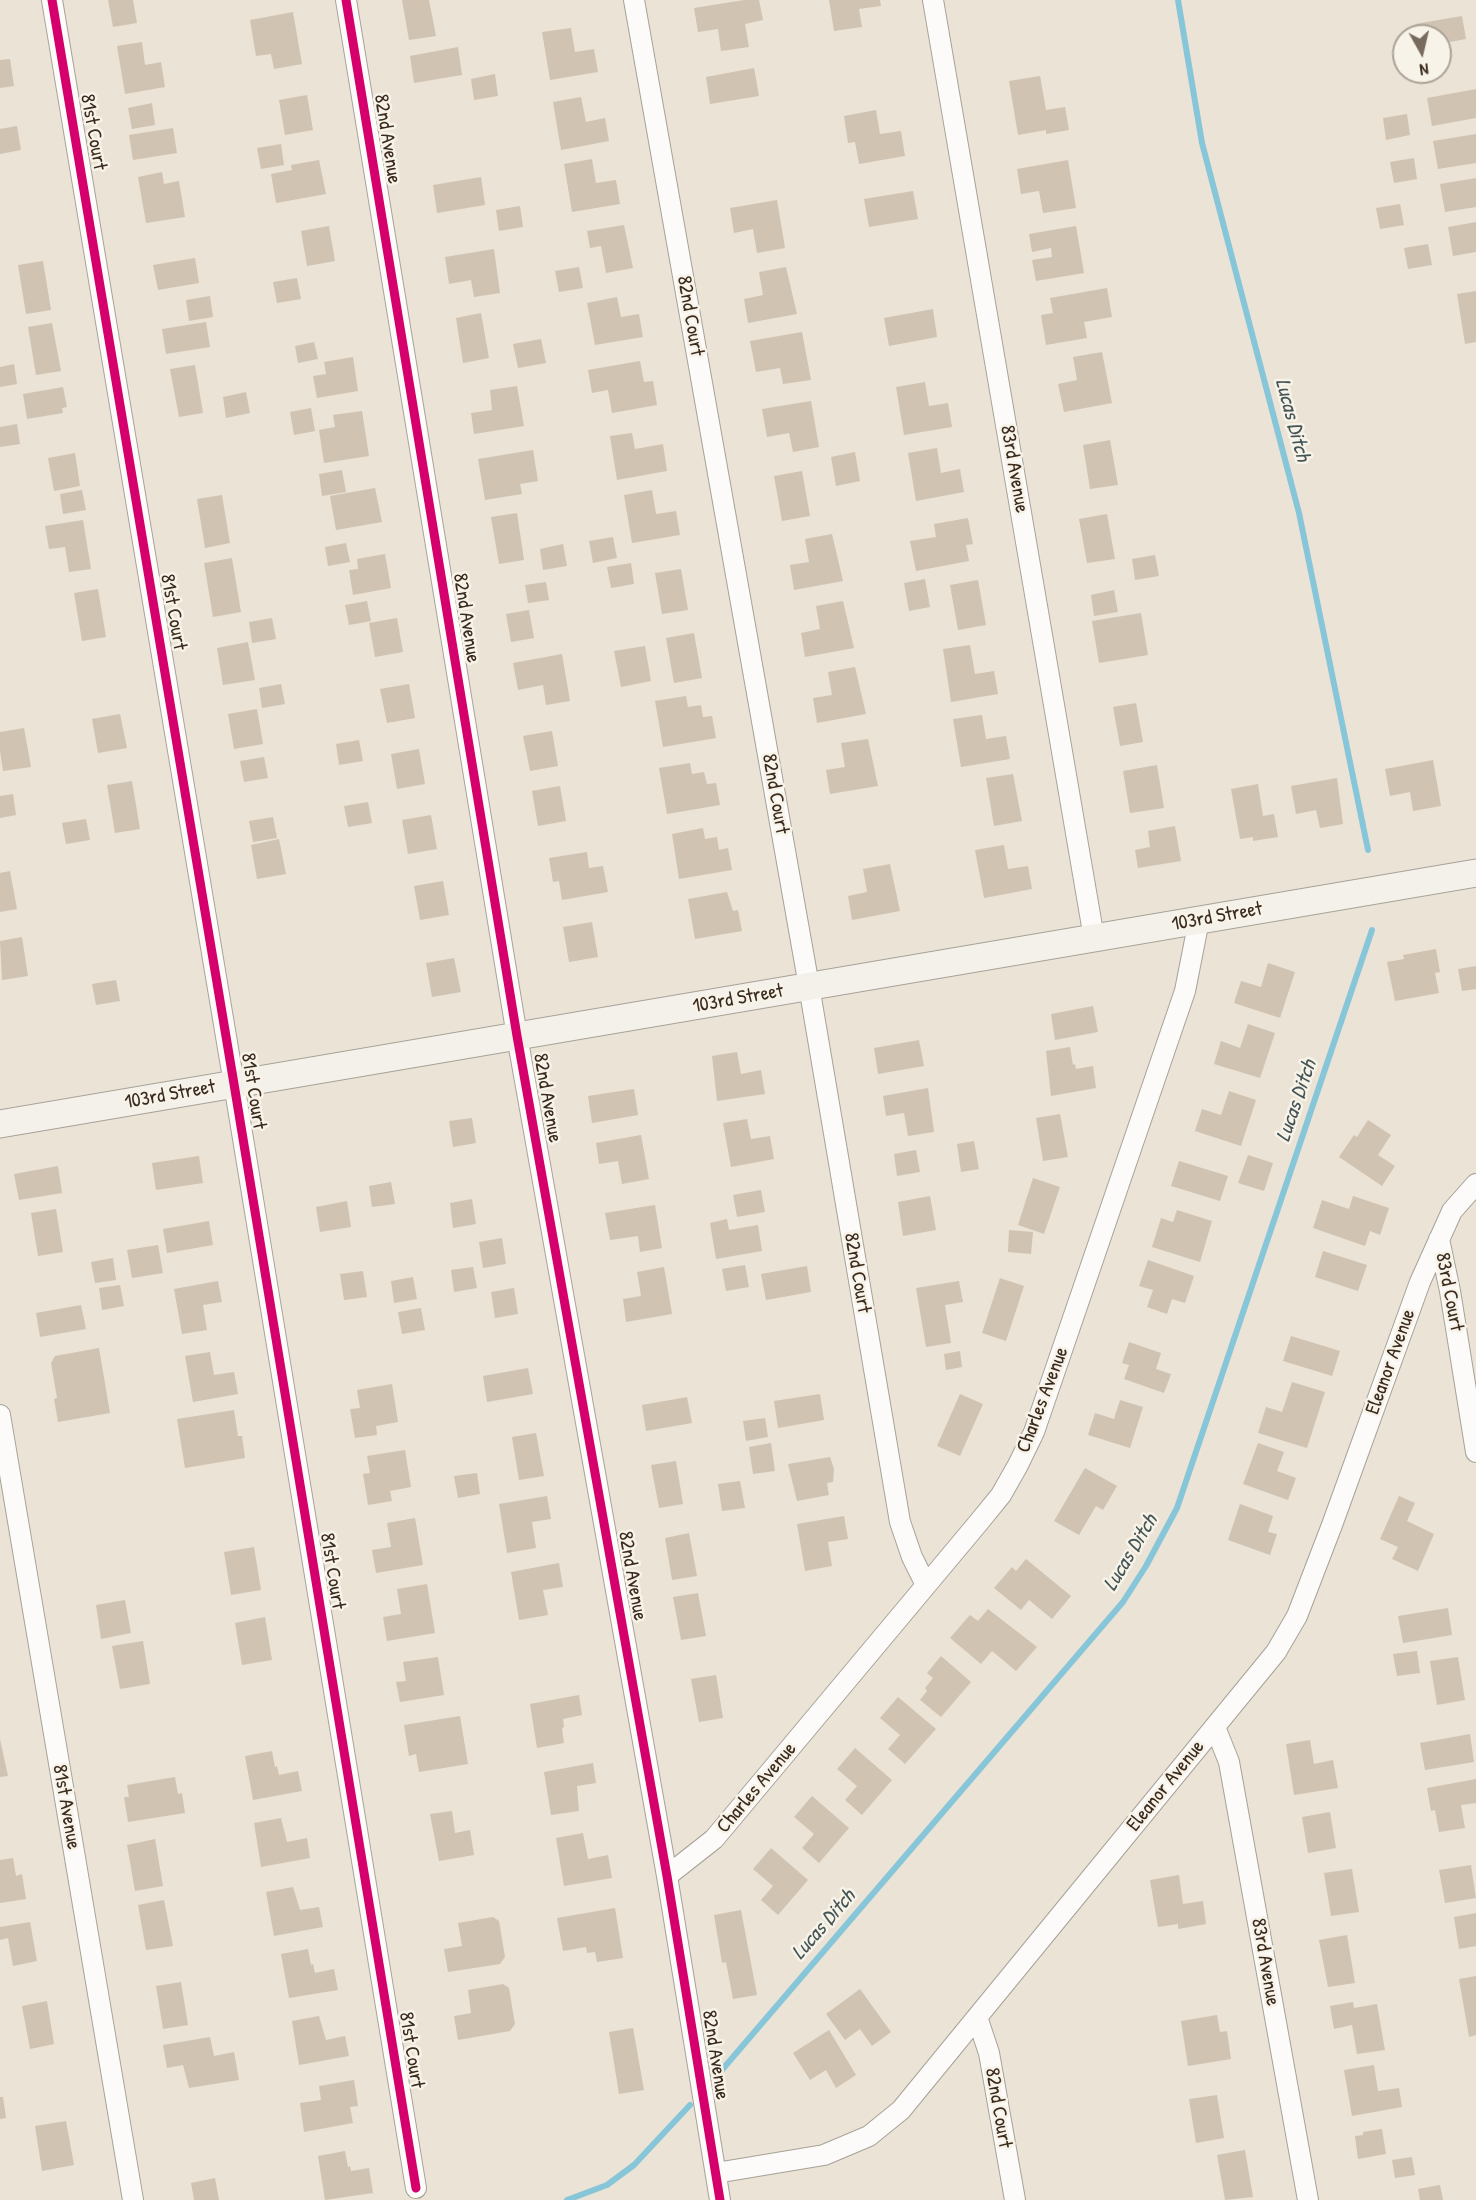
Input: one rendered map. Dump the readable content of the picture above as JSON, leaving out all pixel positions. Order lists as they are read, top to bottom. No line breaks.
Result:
{"streets":{"street":["81st Court","82nd Avenue","82nd Court","83rd Avenue","103rd Street","83rd Court","Eleanor Avenue","Charles Avenue","81st Avenue"]},"crossings":[["81st Court","103rd Street"],["82nd Avenue","103rd Street"],["82nd Avenue","Eleanor Avenue"],["82nd Avenue","Charles Avenue"],["82nd Court","103rd Street"],["82nd Court","Eleanor Avenue"],["82nd Court","Charles Avenue"],["83rd Avenue","103rd Street"],["83rd Avenue","Eleanor Avenue"],["103rd Street","Charles Avenue"],["83rd Court","Eleanor Avenue"]],"water":["Lucas Ditch"],"north":"bottom"}
